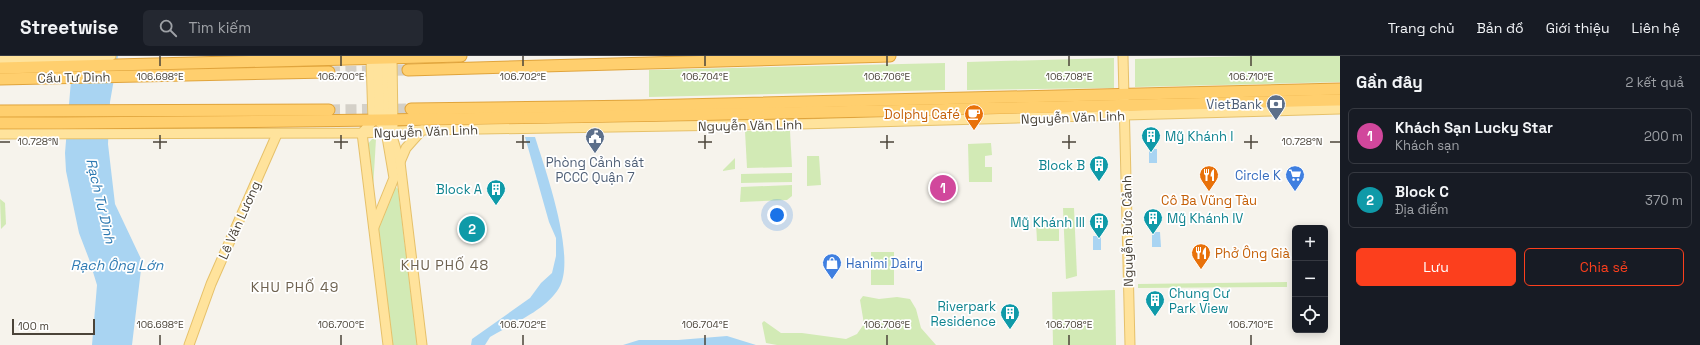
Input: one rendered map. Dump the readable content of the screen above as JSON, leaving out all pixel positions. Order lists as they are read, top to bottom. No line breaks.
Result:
{"streets":{"highway":["Cầu Tư Dinh","Nguyễn Văn Linh"],"main road":["Lê Văn Lương","Nguyễn Đức Cảnh"]},"crossings":[["Nguyễn Văn Linh","Lê Văn Lương"],["Nguyễn Văn Linh","Nguyễn Đức Cảnh"]],"districts":["KHU PHỐ 48","KHU PHỐ 49"],"water":["Rạch Tư Dinh","Rạch Ông Lớn"],"places":{"bank":["VietBank"],"cafe":["Dolphy Café"],"building":["Mỹ Khánh I","Block B","Block A","Mỹ Khánh IV","Mỹ Khánh III","Chung Cư Park View","Riverpark Residence"],"public building":["Phòng Cảnh sát PCCC Quận 7"],"restaurant":["Cô Ba Vũng Tàu","Phở Ông Già"],"supermarket":["Circle K"],"shop":["Hanimi Dairy"]},"scale_bar":"100 m","page":{"header":"Streetwise","search":"Tìm kiếm","nav":["Trang chủ","Bản đồ","Giới thiệu","Liên hệ"],"heading":["Gần đây","2 kết quả"],"list":[{"mark":"1","name":"Khách Sạn Lucky Star","note":"Khách sạn","value":"200 m"},{"mark":"2","name":"Block C","note":"Địa điểm","value":"370 m"}],"pins":["1","2"],"map_buttons":["+","−"],"buttons":["Lưu","Chia sẻ"],"scale":"100 m"},"coordinates":["106.698°E","106.700°E","106.702°E","106.704°E","106.706°E","106.708°E","106.710°E","10.728°N"]}
